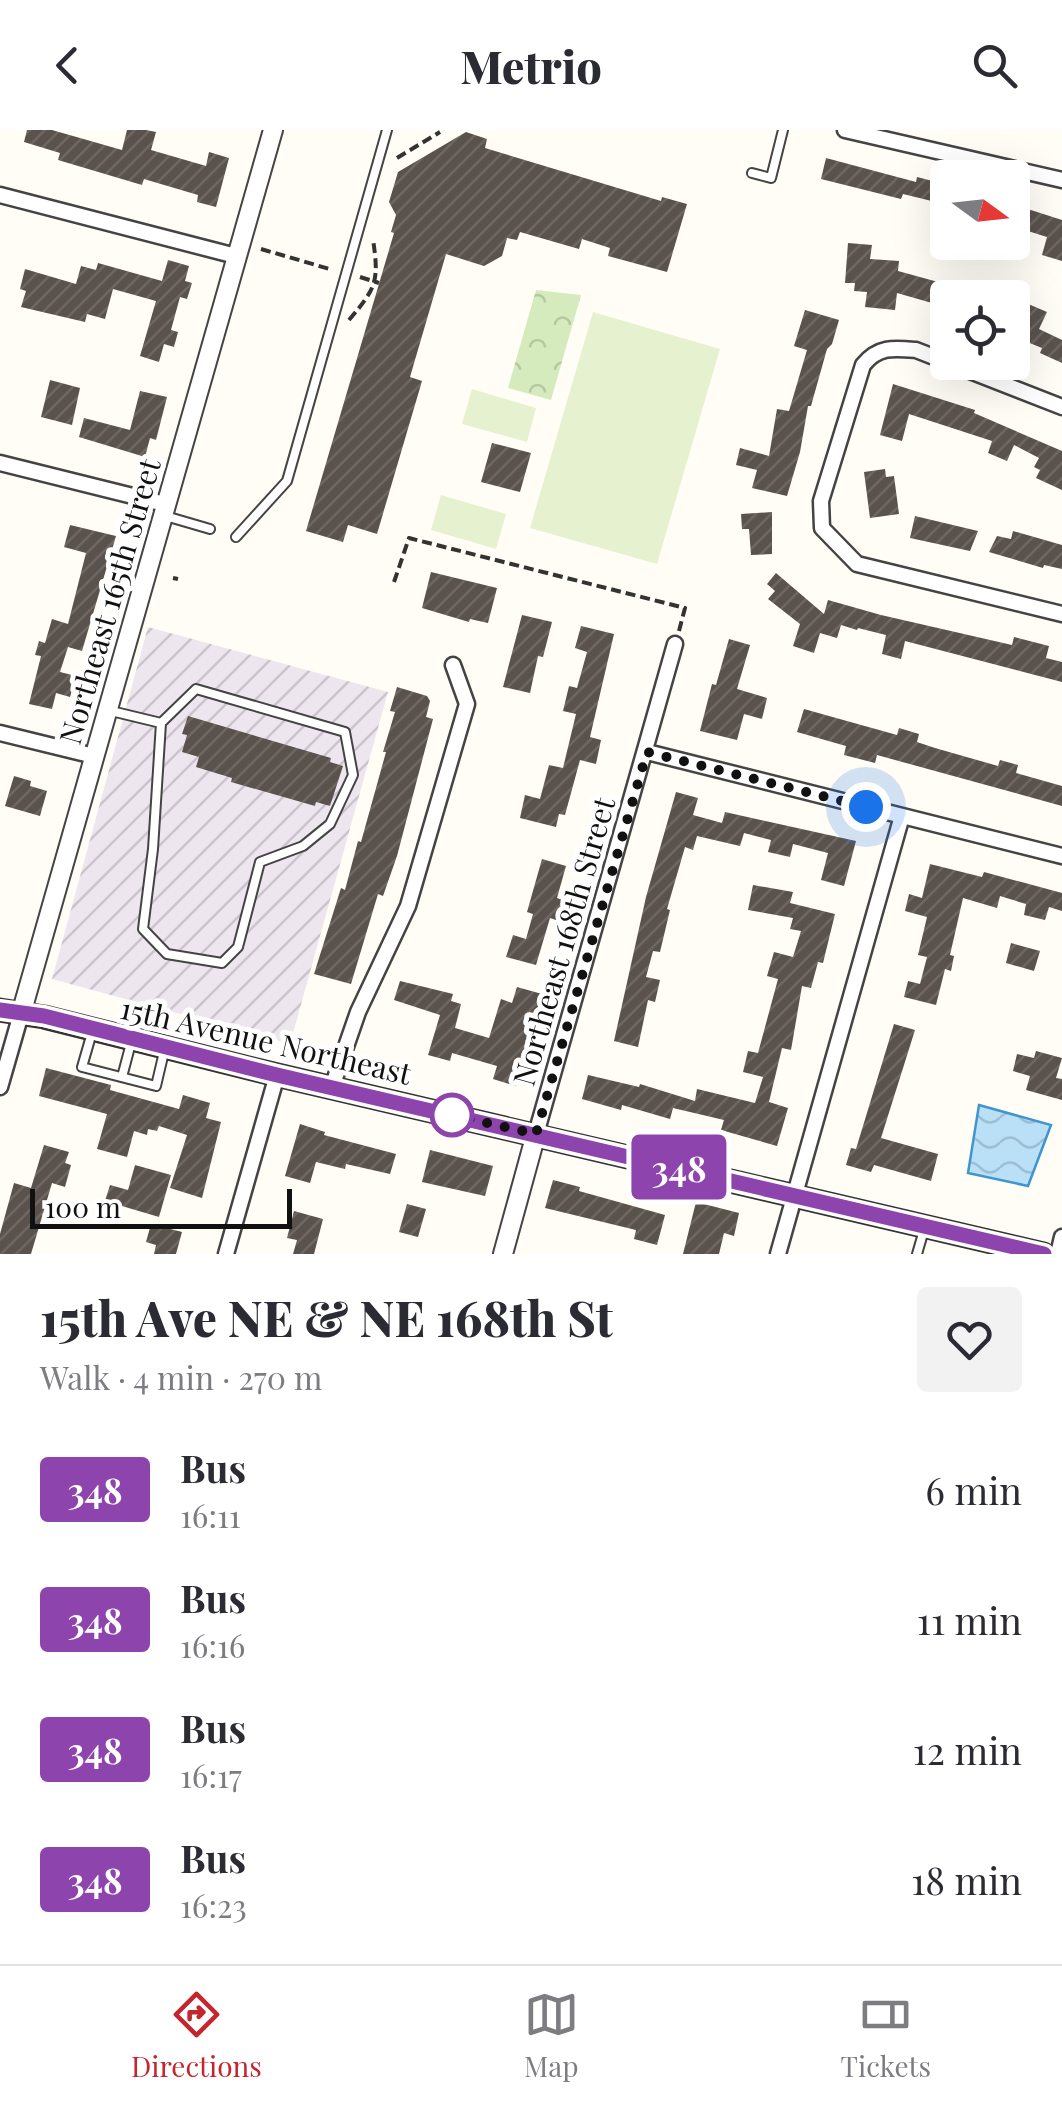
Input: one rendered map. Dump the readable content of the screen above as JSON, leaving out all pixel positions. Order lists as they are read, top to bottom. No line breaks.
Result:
{"streets":{"main road":["15th Avenue Northeast"],"street":["Northeast 165th Street","Northeast 168th Street"]},"crossings":[["Northeast 165th Street","15th Avenue Northeast"],["Northeast 168th Street","15th Avenue Northeast"]],"lines":["bus line 348"],"scale_bar":"100 m","north":"right","page":{"header":"Metrio","on_map":"348","scale":"100 m","heading":["15th Ave NE & NE 168th St","Walk · 4 min · 270 m"],"list":[{"mark":"348","name":"Bus","note":"16:11","value":"6 min"},{"mark":"348","name":"Bus","note":"16:16","value":"11 min"},{"mark":"348","name":"Bus","note":"16:17","value":"12 min"},{"mark":"348","name":"Bus","note":"16:23","value":"18 min"}],"tabs":["Directions","Map","Tickets"]}}
